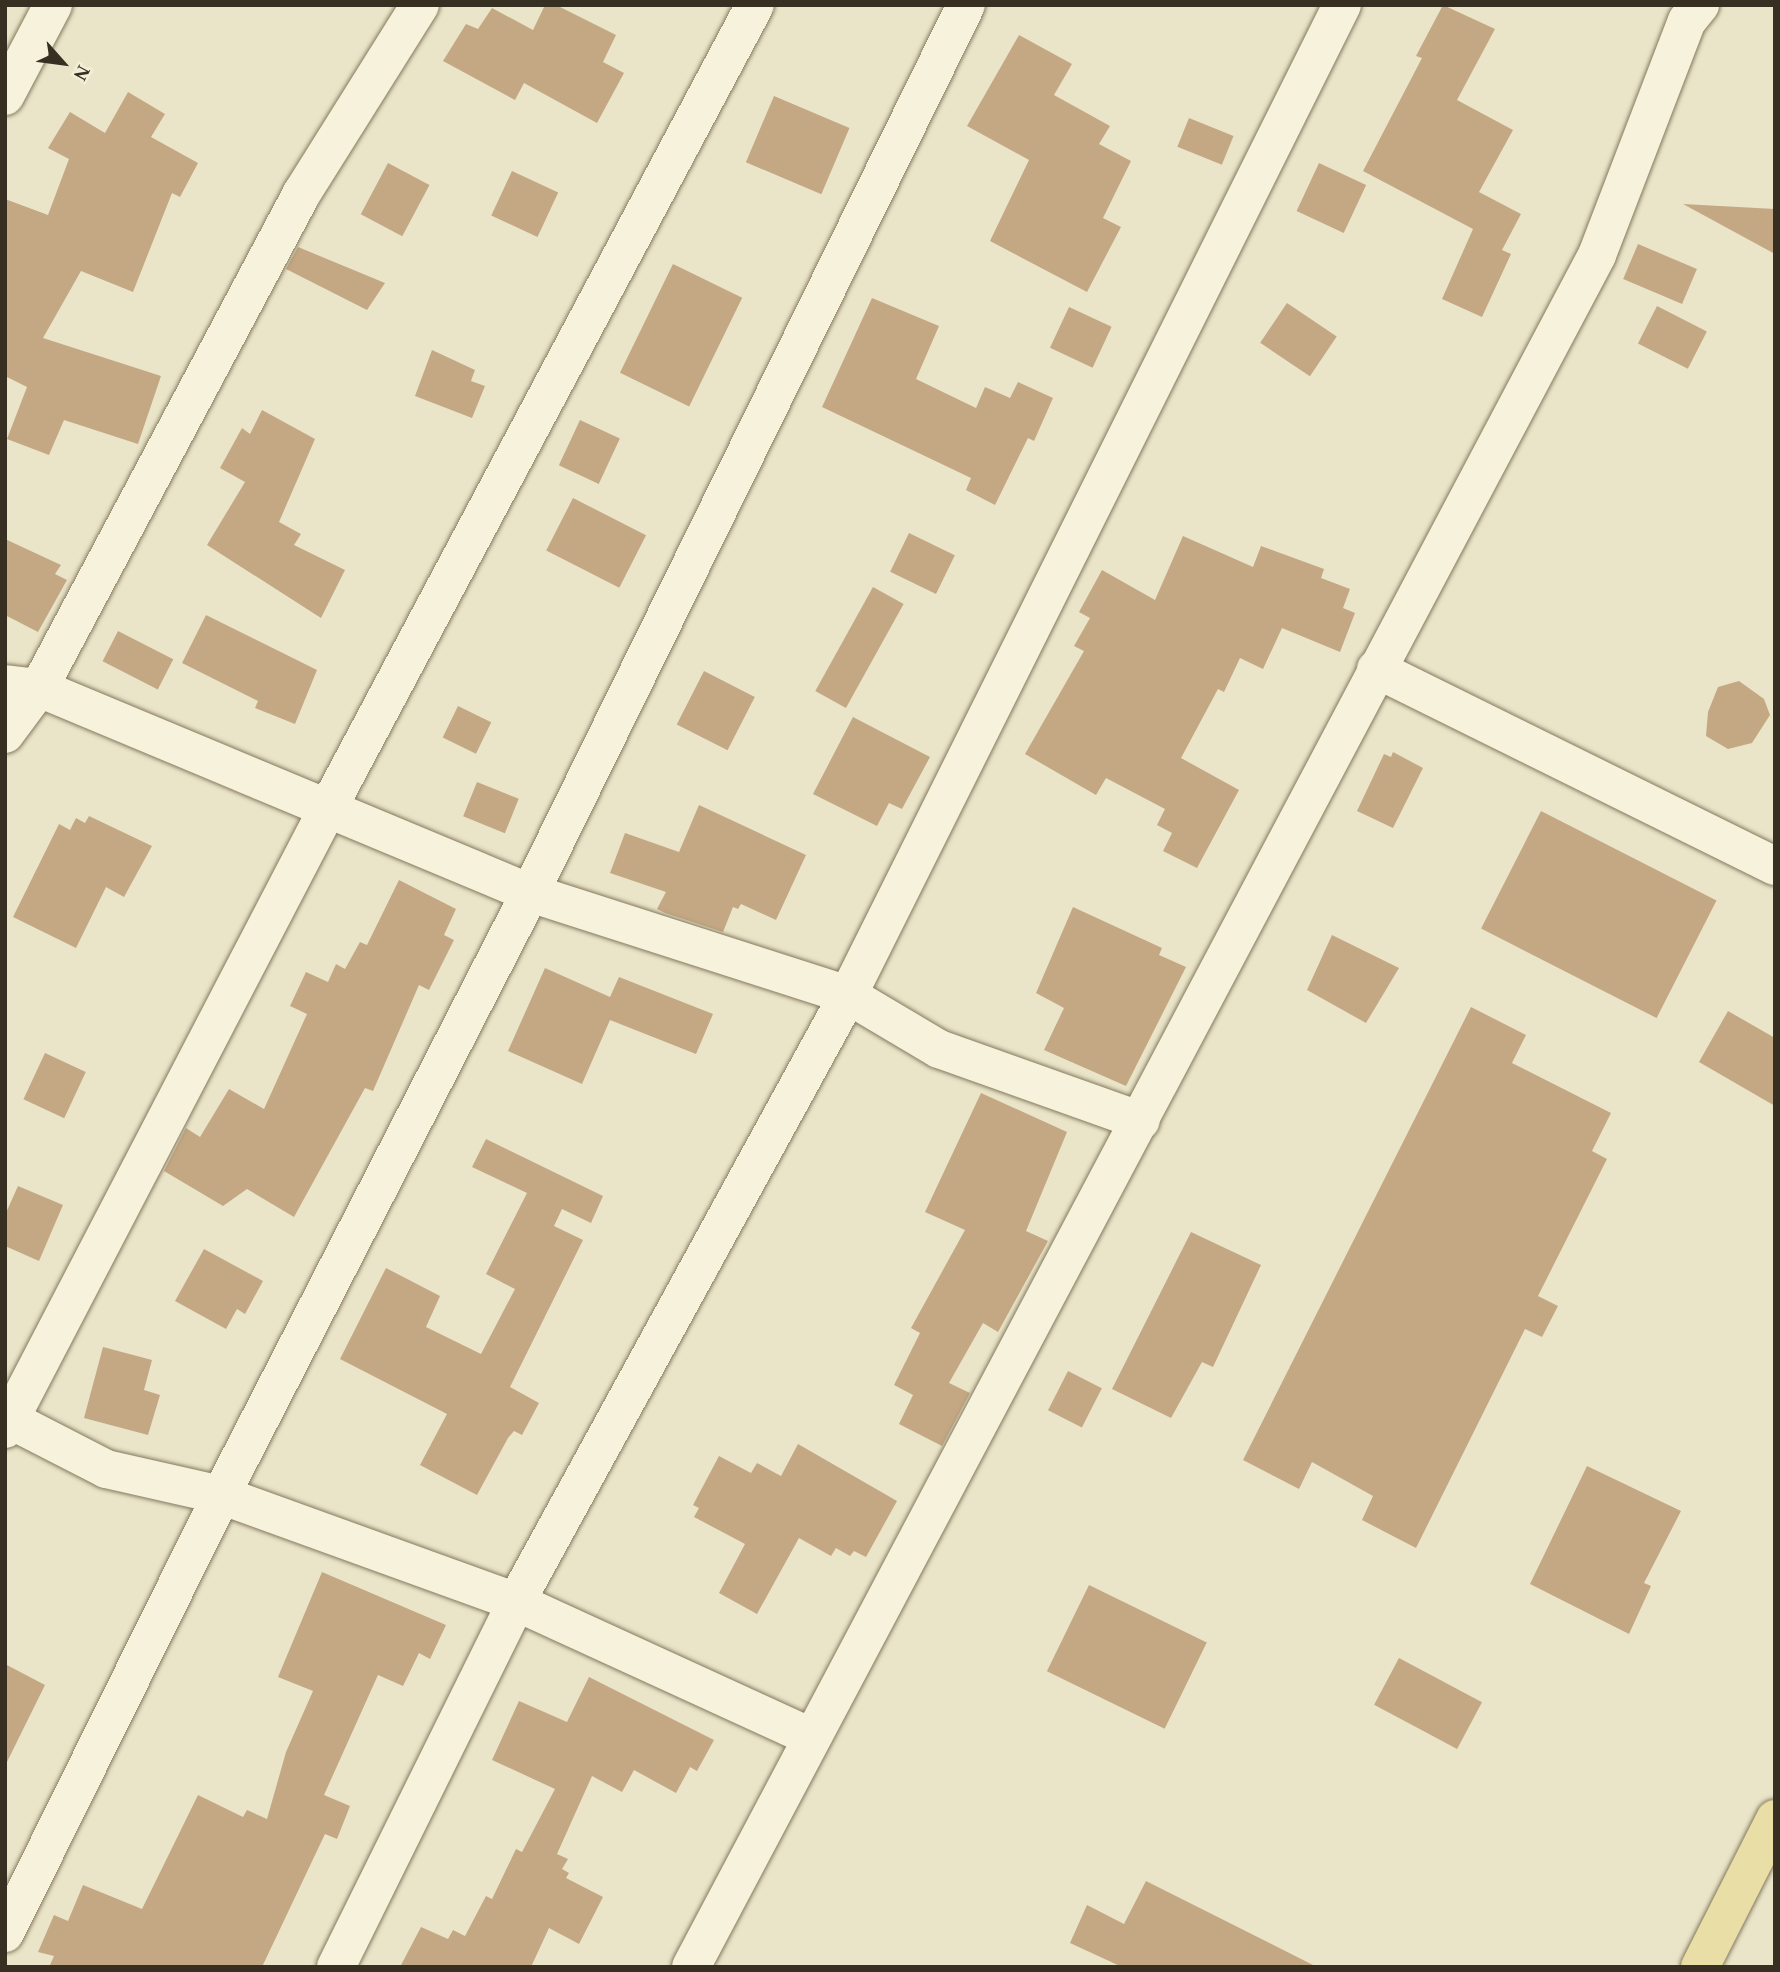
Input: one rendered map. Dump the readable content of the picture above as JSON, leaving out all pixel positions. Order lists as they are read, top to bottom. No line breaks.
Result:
{"north":"bottom right"}
